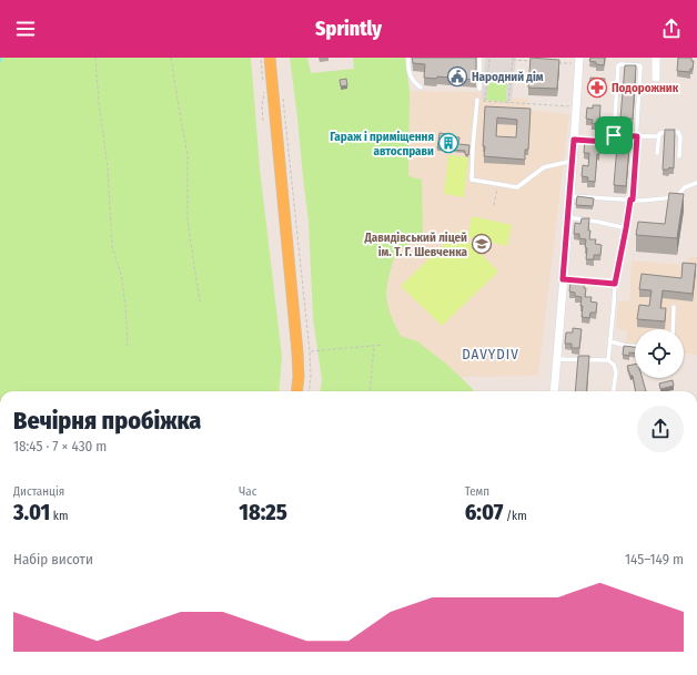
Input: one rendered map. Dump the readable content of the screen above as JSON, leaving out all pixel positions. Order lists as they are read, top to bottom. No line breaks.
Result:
{"districts":["DAVYDIV"],"places":{"public building":["Народний дім"],"pharmacy":["Подорожник"],"building":["Гараж і приміщення автосправи"],"school or university":["Давидівський ліцей ім. Т. Г. Шевченка"]},"page":{"header":"Sprintly","heading":["Вечірня пробіжка","18:45 · 7 × 430 m"],"stats":[["Дистанція","3.01 km"],["Час","18:25"],["Темп","6:07 /km"]],"chart":["Набір висоти","145–149 m"]}}
